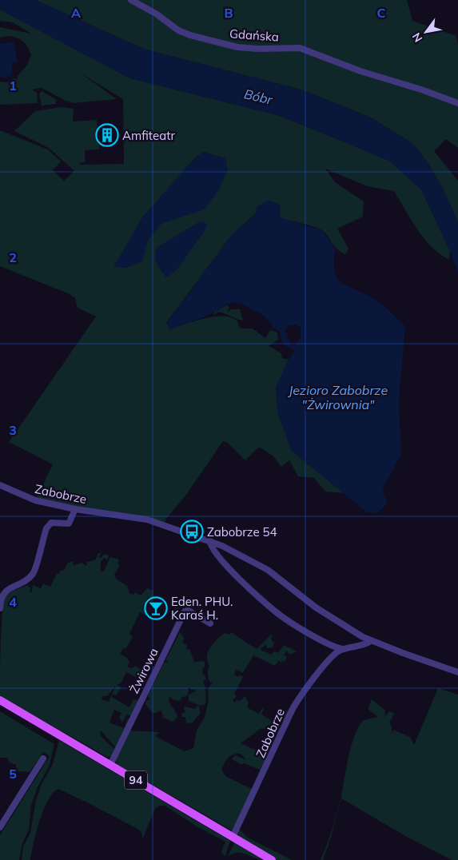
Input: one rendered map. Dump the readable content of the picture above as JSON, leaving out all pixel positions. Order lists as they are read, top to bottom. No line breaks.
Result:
{"streets":{"main road":["94"],"street":["Gdańska","Zabobrze","Żwirowa"]},"crossings":[["Zabobrze","94"],["Żwirowa","94"]],"water":["Bóbr","Jezioro Zabobrze \"Żwirownia\""],"places":{"building":["Amfiteatr"],"bus stop":["Zabobrze 54"],"bar":["Eden. PHU. Karaś H."]},"north":"bottom left","grid":{"columns":["A","B","C"],"rows":["1","2","3","4","5"]}}
